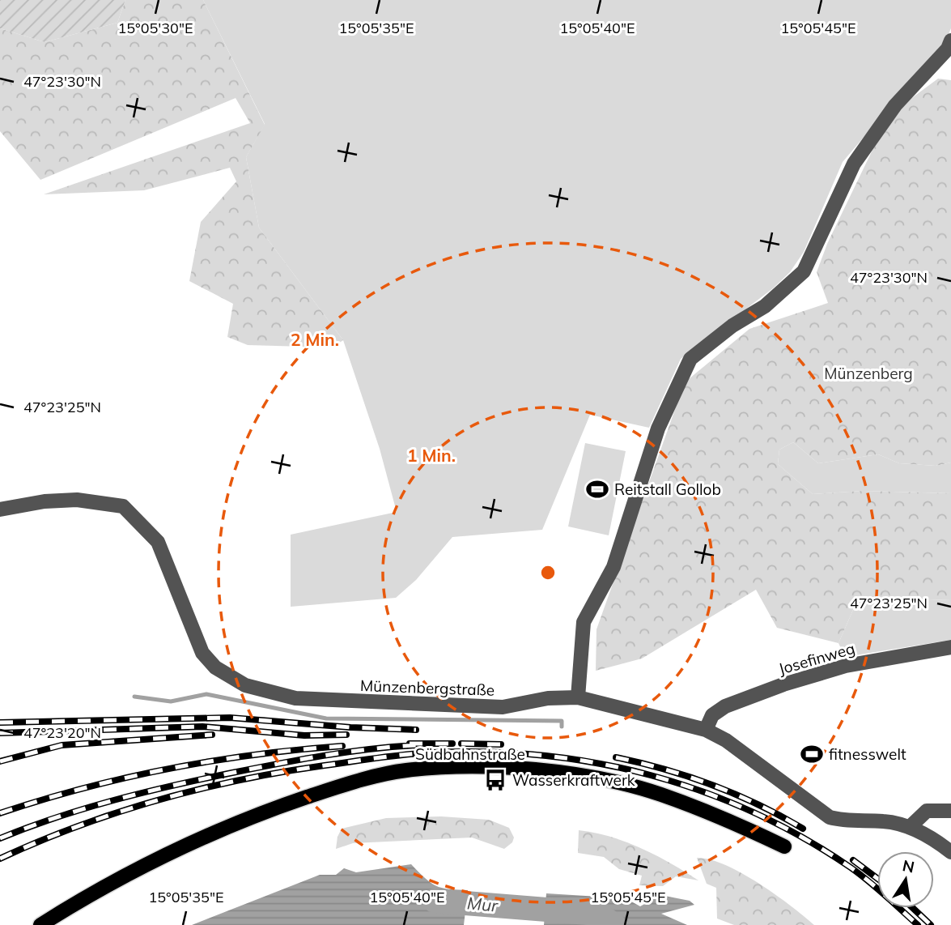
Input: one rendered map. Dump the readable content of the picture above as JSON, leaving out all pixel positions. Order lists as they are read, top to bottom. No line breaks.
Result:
{"streets":{"main road":["Südbahnstraße"],"street":["Josefinweg","Münzenbergstraße"]},"crossings":[["Josefinweg","Münzenbergstraße"]],"water":["Mur"],"parks":["Münzenberg"],"places":{"sports":["Reitstall Gollob","fitnesswelt"],"bus stop":["Wasserkraftwerk"]},"north":"top","coordinates":["15°05'30\"E","15°05'35\"E","15°05'40\"E","15°05'45\"E","47°23'30\"N","47°23'25\"N","47°23'20\"N"],"rings":["2 Min.","1 Min."]}
